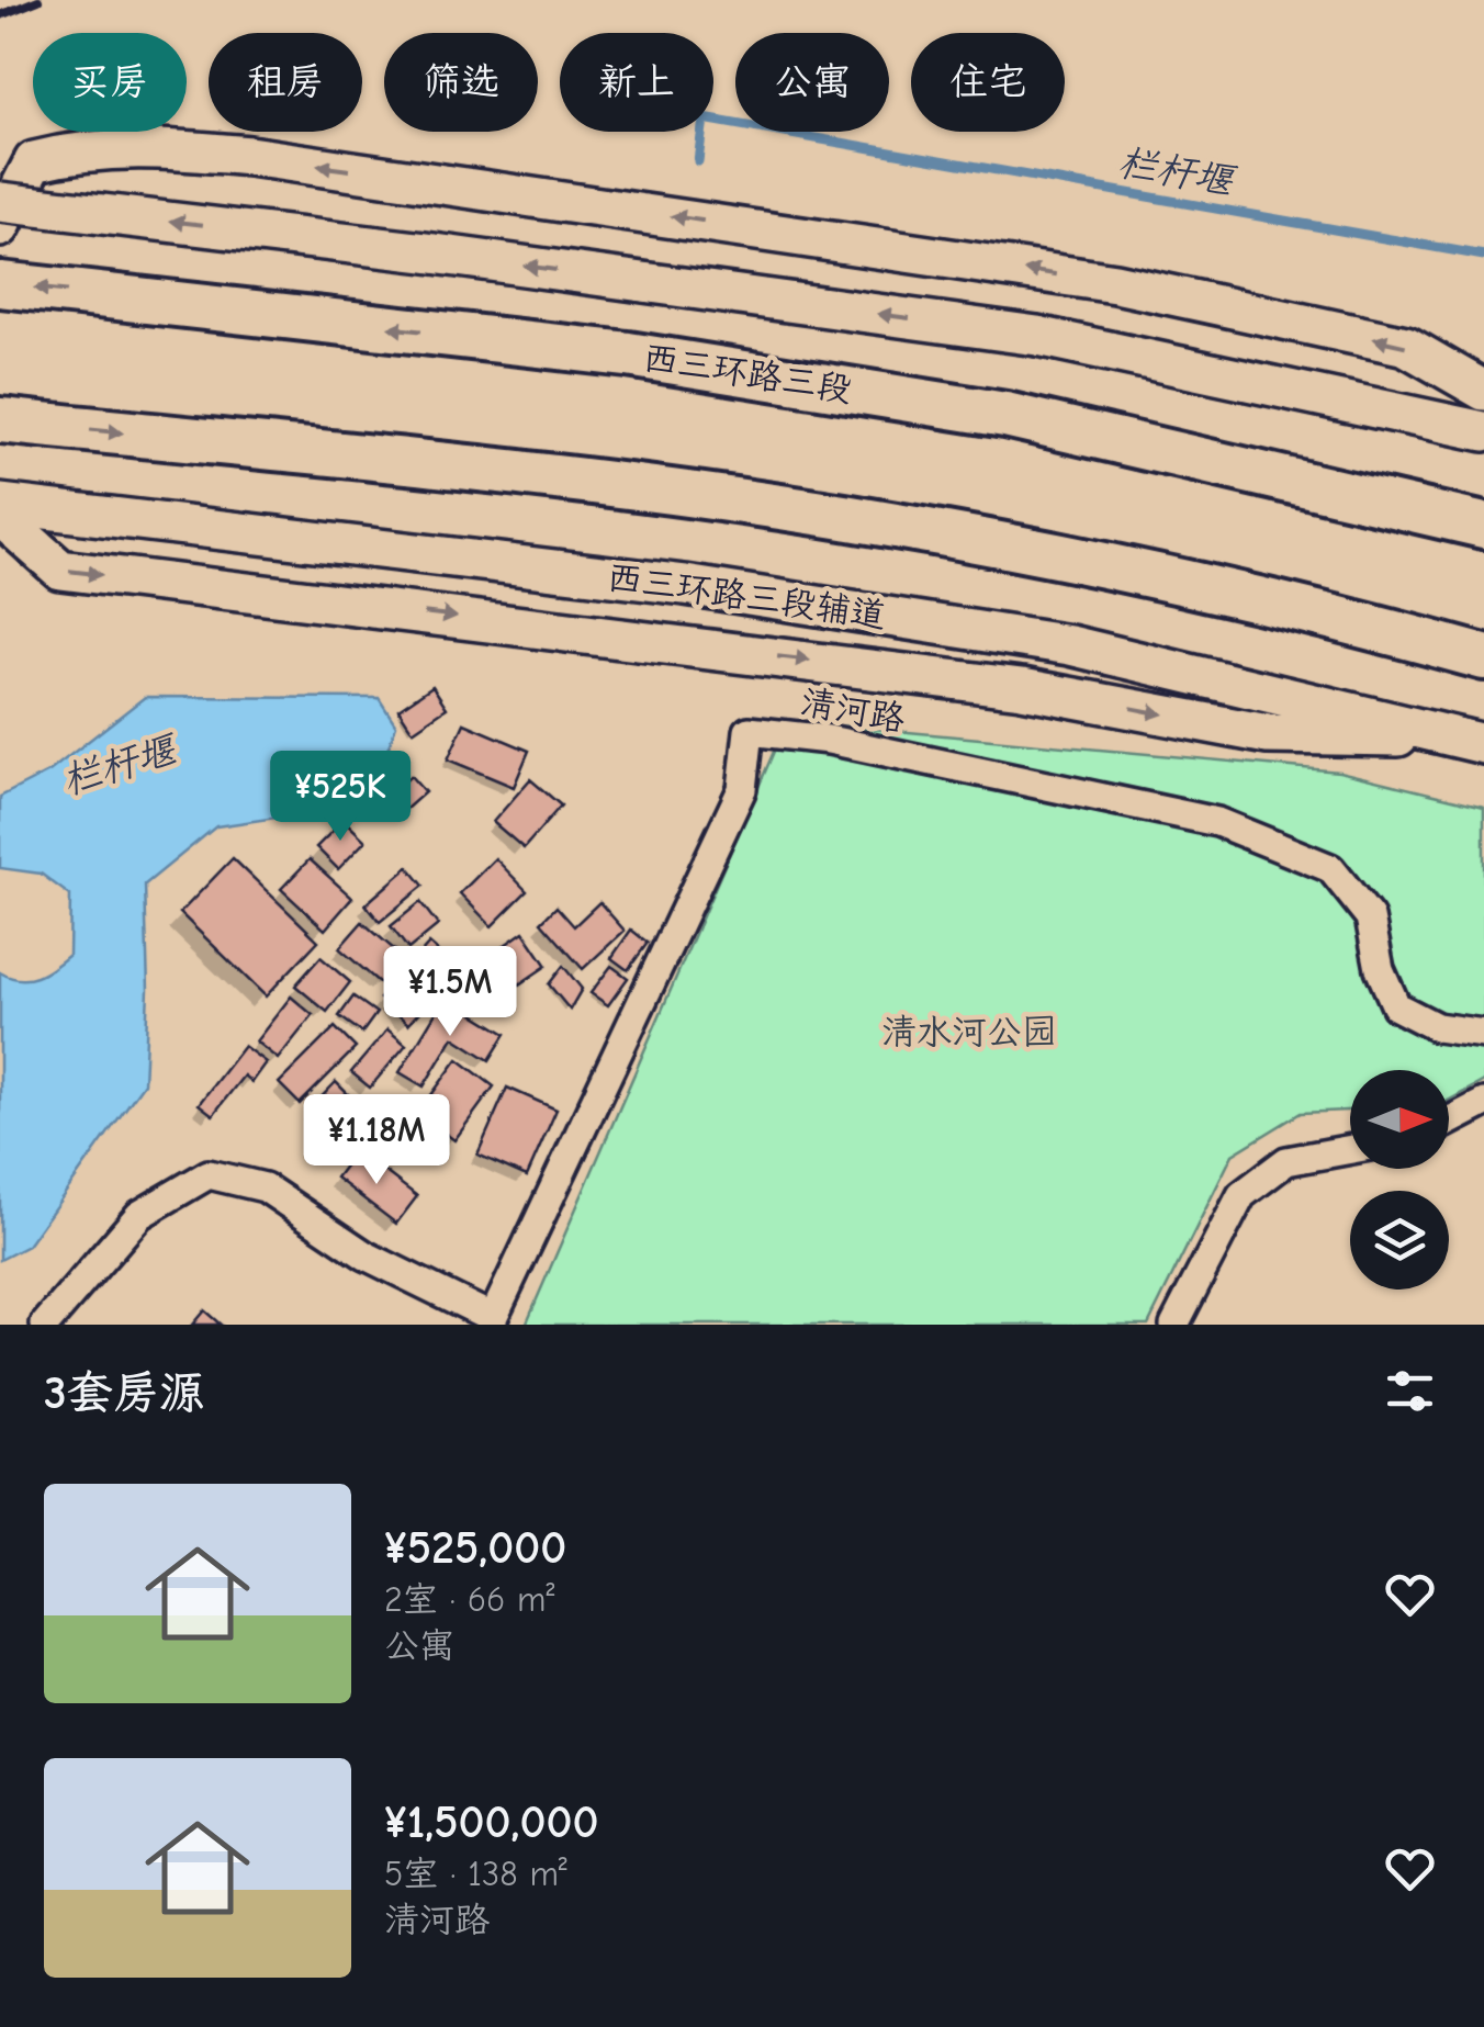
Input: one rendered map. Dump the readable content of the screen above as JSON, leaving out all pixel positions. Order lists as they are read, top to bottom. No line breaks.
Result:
{"streets":{"highway":["西三环路三段"],"main road":["西三环路三段辅道"],"street":["清河路"]},"water":["栏杆堰"],"parks":["清水河公园"],"north":"right","page":{"chip":["买房","租房","筛选","新上","公寓","住宅"],"price":["¥525K","¥1.5M","¥1.18M"],"heading":"3套房源","list":[{"name":"¥525,000","note":"2室 · 66 m² · 公寓"},{"name":"¥1,500,000","note":"5室 · 138 m² · 清河路"}]}}
